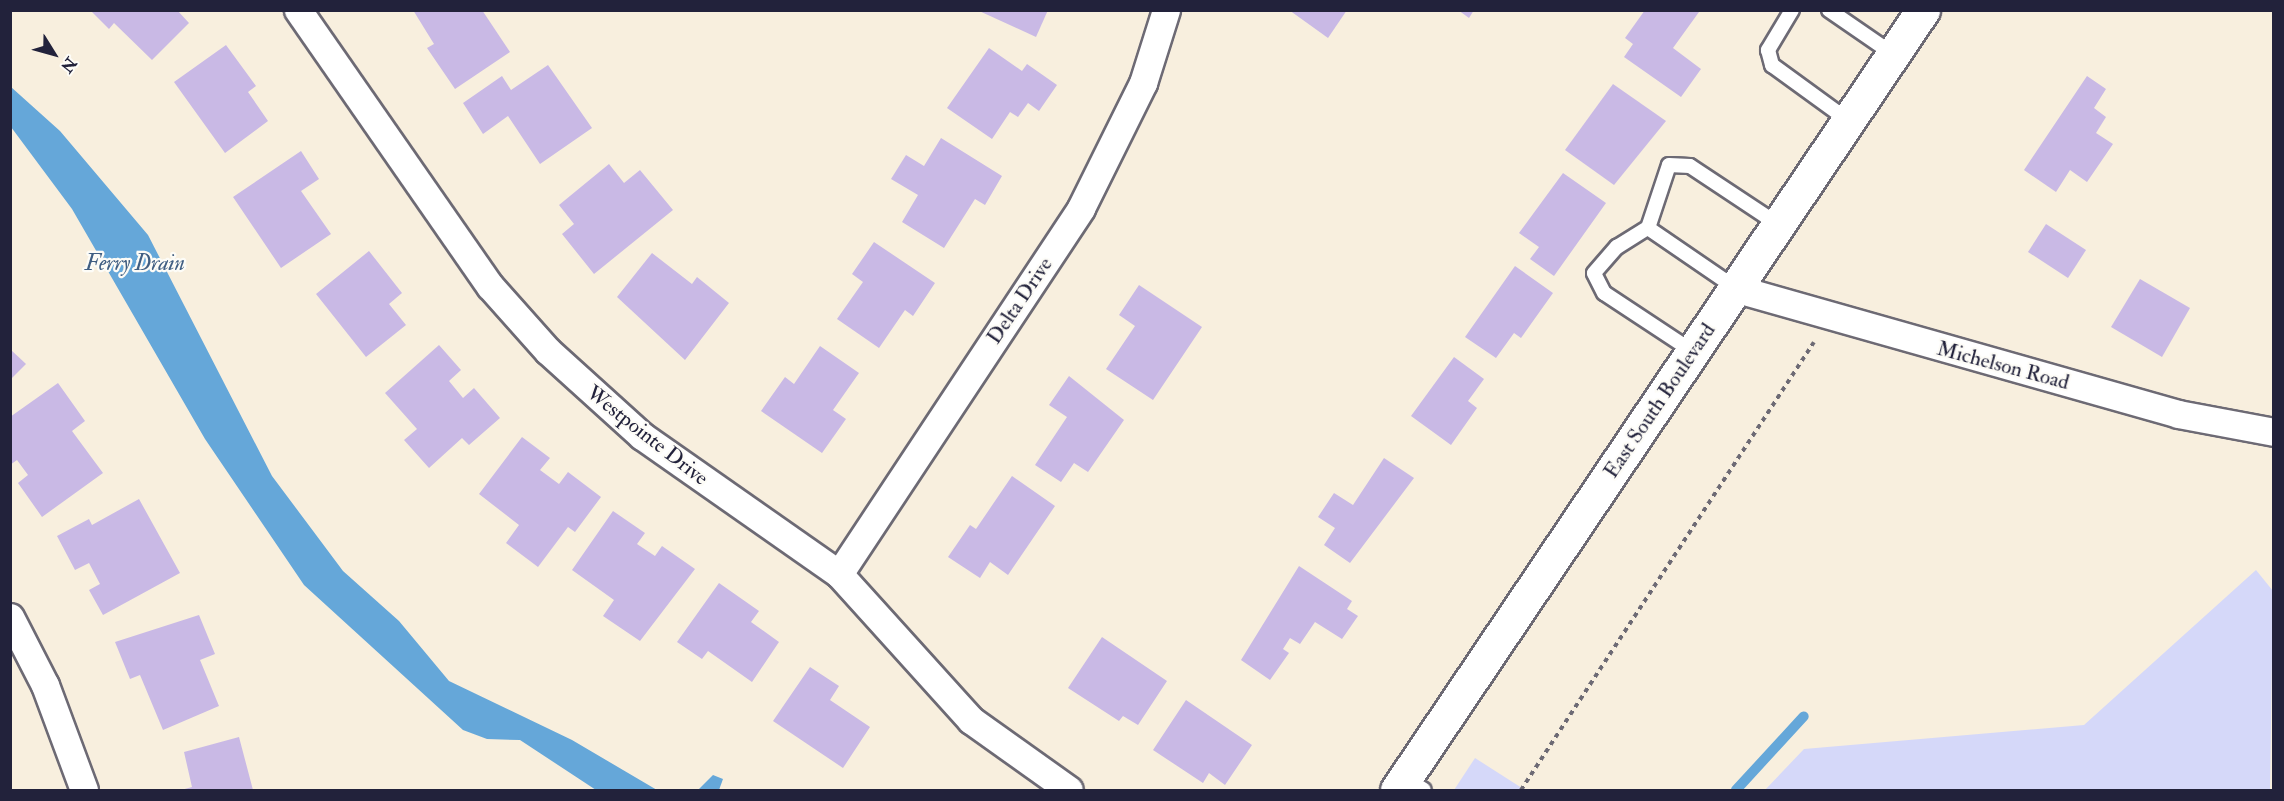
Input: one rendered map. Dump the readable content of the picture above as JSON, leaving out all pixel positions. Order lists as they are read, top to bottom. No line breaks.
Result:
{"streets":{"street":["Delta Drive","Michelson Road","East South Boulevard","Westpointe Drive"]},"crossings":[["Delta Drive","Westpointe Drive"],["Michelson Road","East South Boulevard"]],"water":["Ferry Drain"],"north":"bottom right"}
